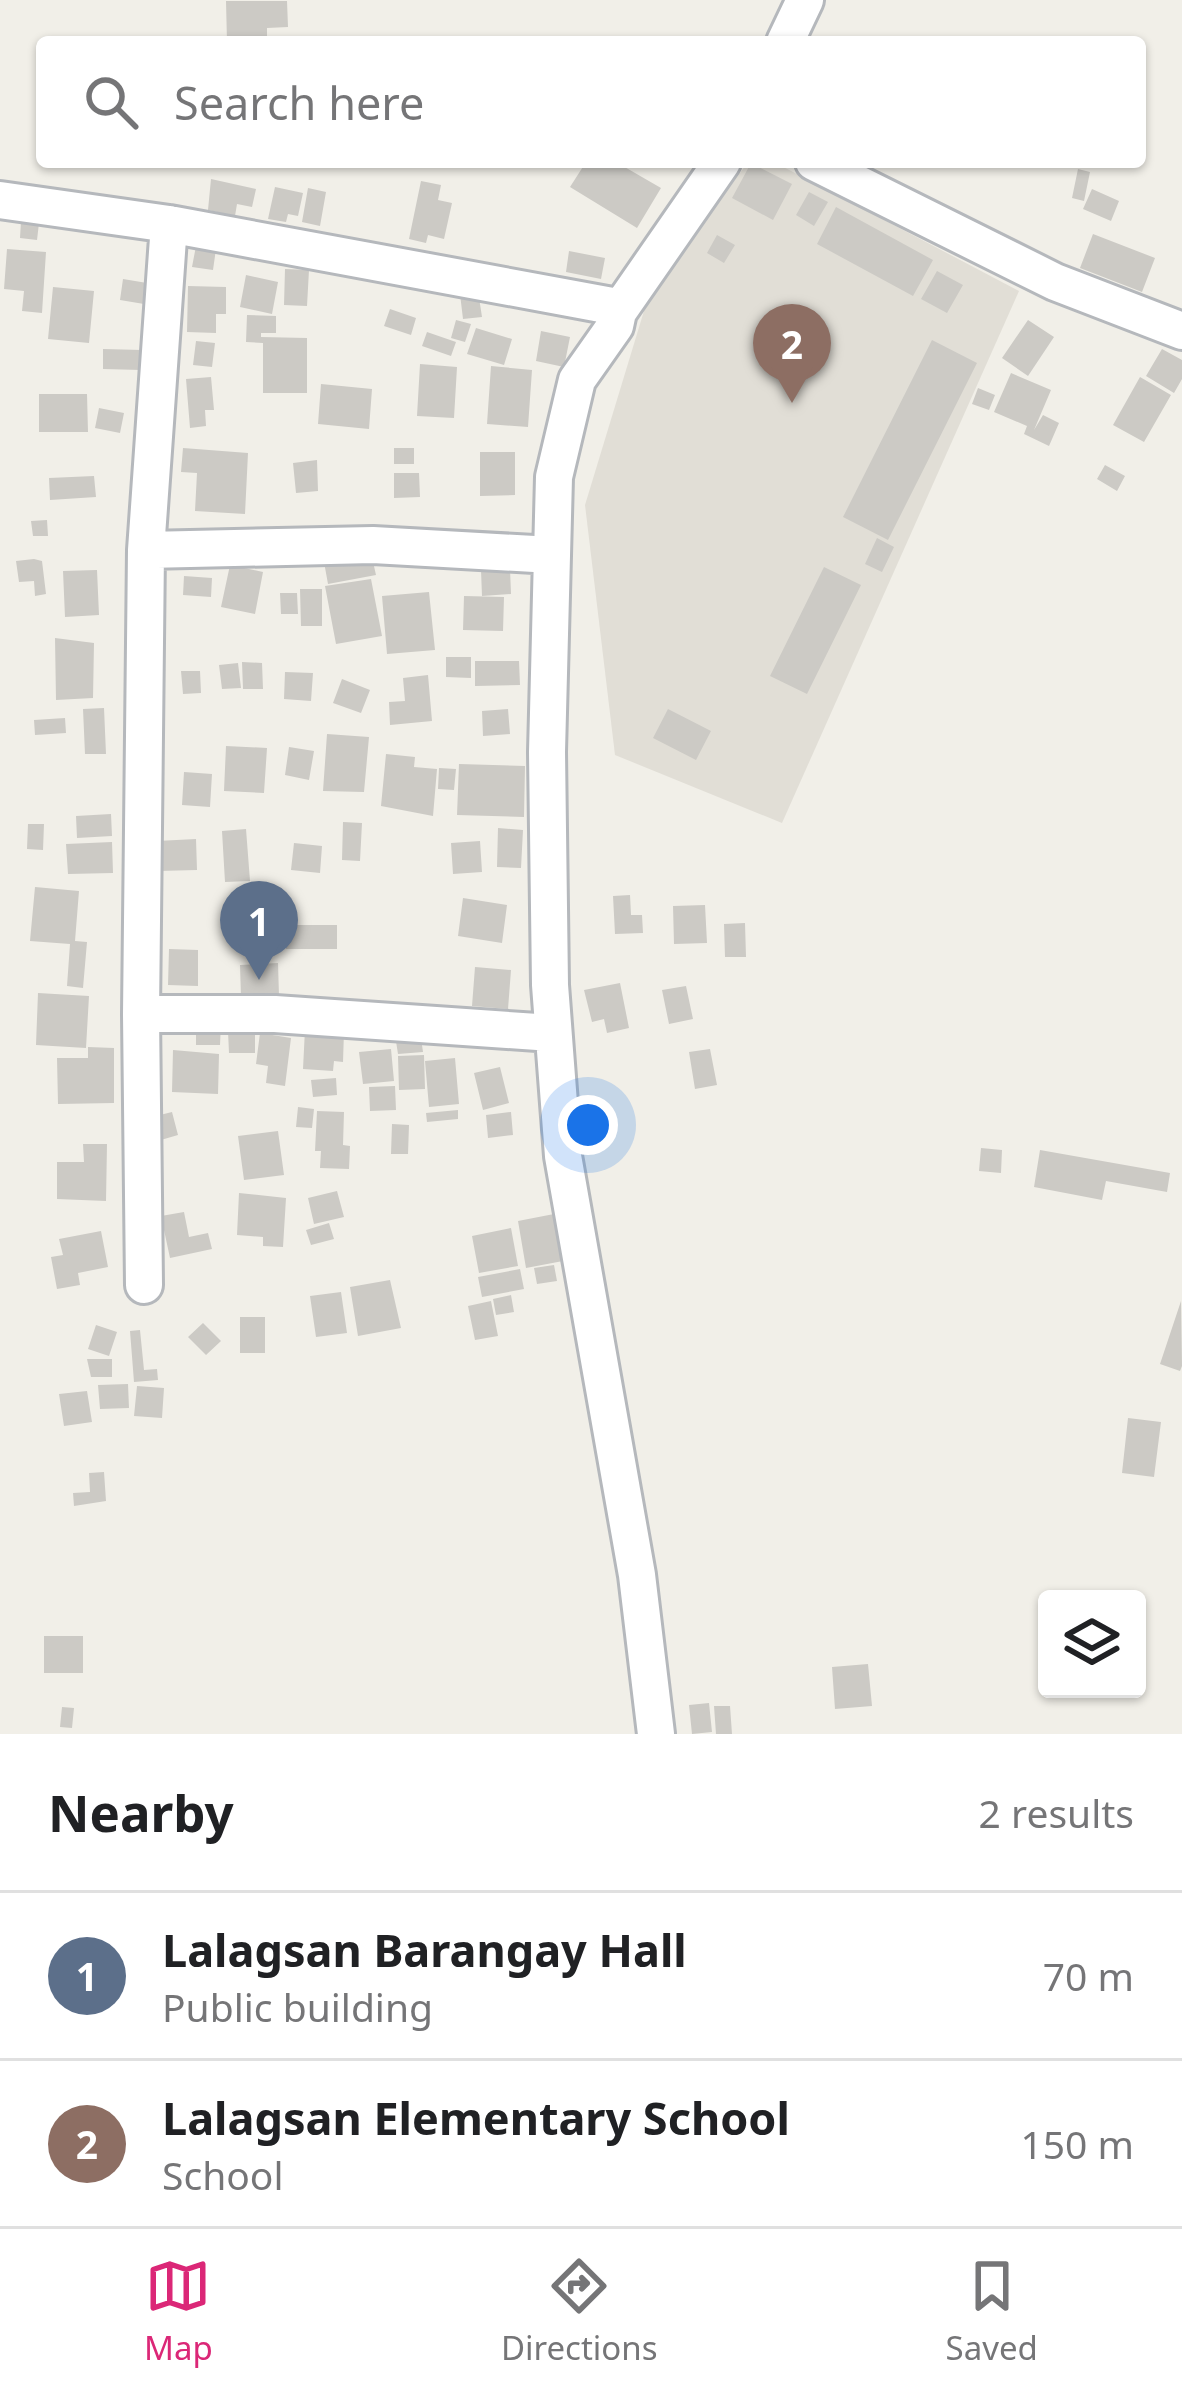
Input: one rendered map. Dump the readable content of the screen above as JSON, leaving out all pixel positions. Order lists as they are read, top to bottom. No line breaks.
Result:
{"page":{"search":"Search here","pins":["2","1"],"heading":["Nearby","2 results"],"list":[{"mark":"1","name":"Lalagsan Barangay Hall","note":"Public building","value":"70 m"},{"mark":"2","name":"Lalagsan Elementary School","note":"School","value":"150 m"}],"nav":["Map","Directions","Saved"]}}
